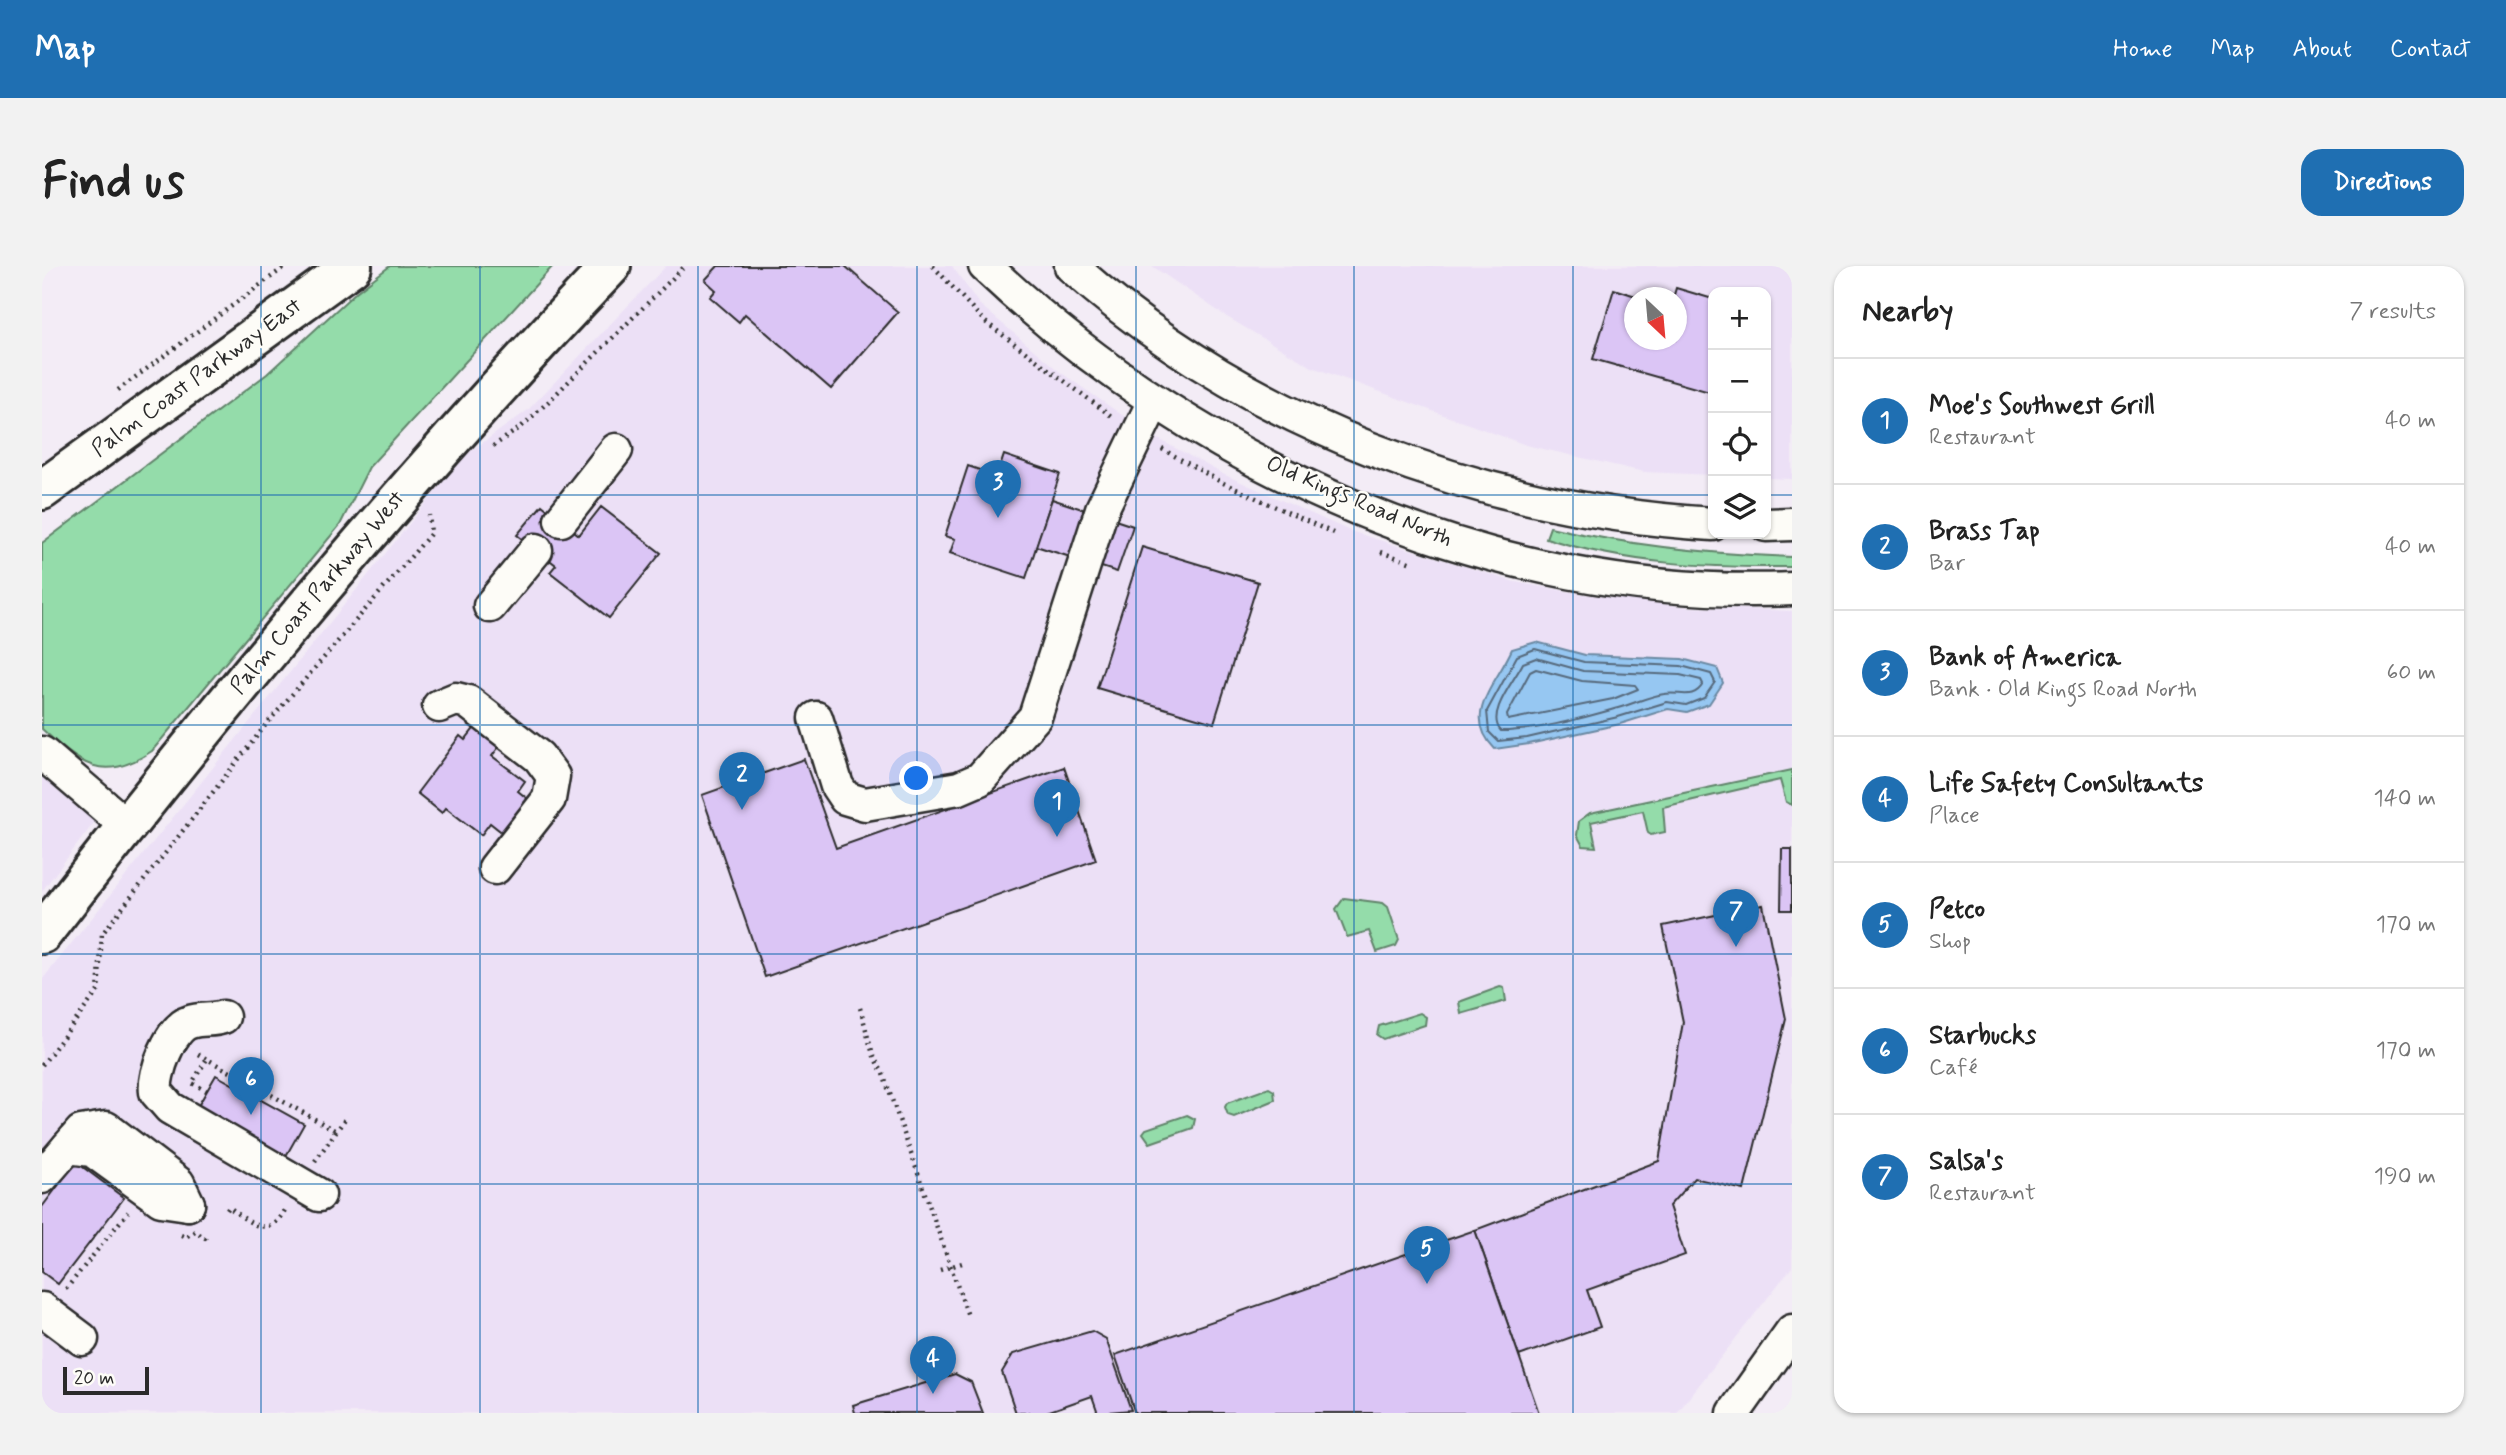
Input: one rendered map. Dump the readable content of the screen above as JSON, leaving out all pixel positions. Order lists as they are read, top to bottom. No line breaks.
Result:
{"streets":{"main road":["Palm Coast Parkway East","Palm Coast Parkway West"],"street":["Old Kings Road North"]},"scale_bar":"20 m","north":"bottom right","page":{"header":"Map","nav":["Home","Map","About","Contact"],"buttons":"Directions","title":"Find us","heading":["Nearby","7 results"],"map_buttons":["+","−"],"list":[{"mark":"1","name":"Moe's Southwest Grill","note":"Restaurant","value":"40 m"},{"mark":"2","name":"Brass Tap","note":"Bar","value":"40 m"},{"mark":"3","name":"Bank of America","note":"Bank · Old Kings Road North","value":"60 m"},{"mark":"4","name":"Life Safety Consultants","note":"Place","value":"140 m"},{"mark":"5","name":"Petco","note":"Shop","value":"170 m"},{"mark":"6","name":"Starbucks","note":"Café","value":"170 m"},{"mark":"7","name":"Salsa's","note":"Restaurant","value":"190 m"}],"pins":["3","2","1","7","6","5","4"],"scale":"20 m"}}
